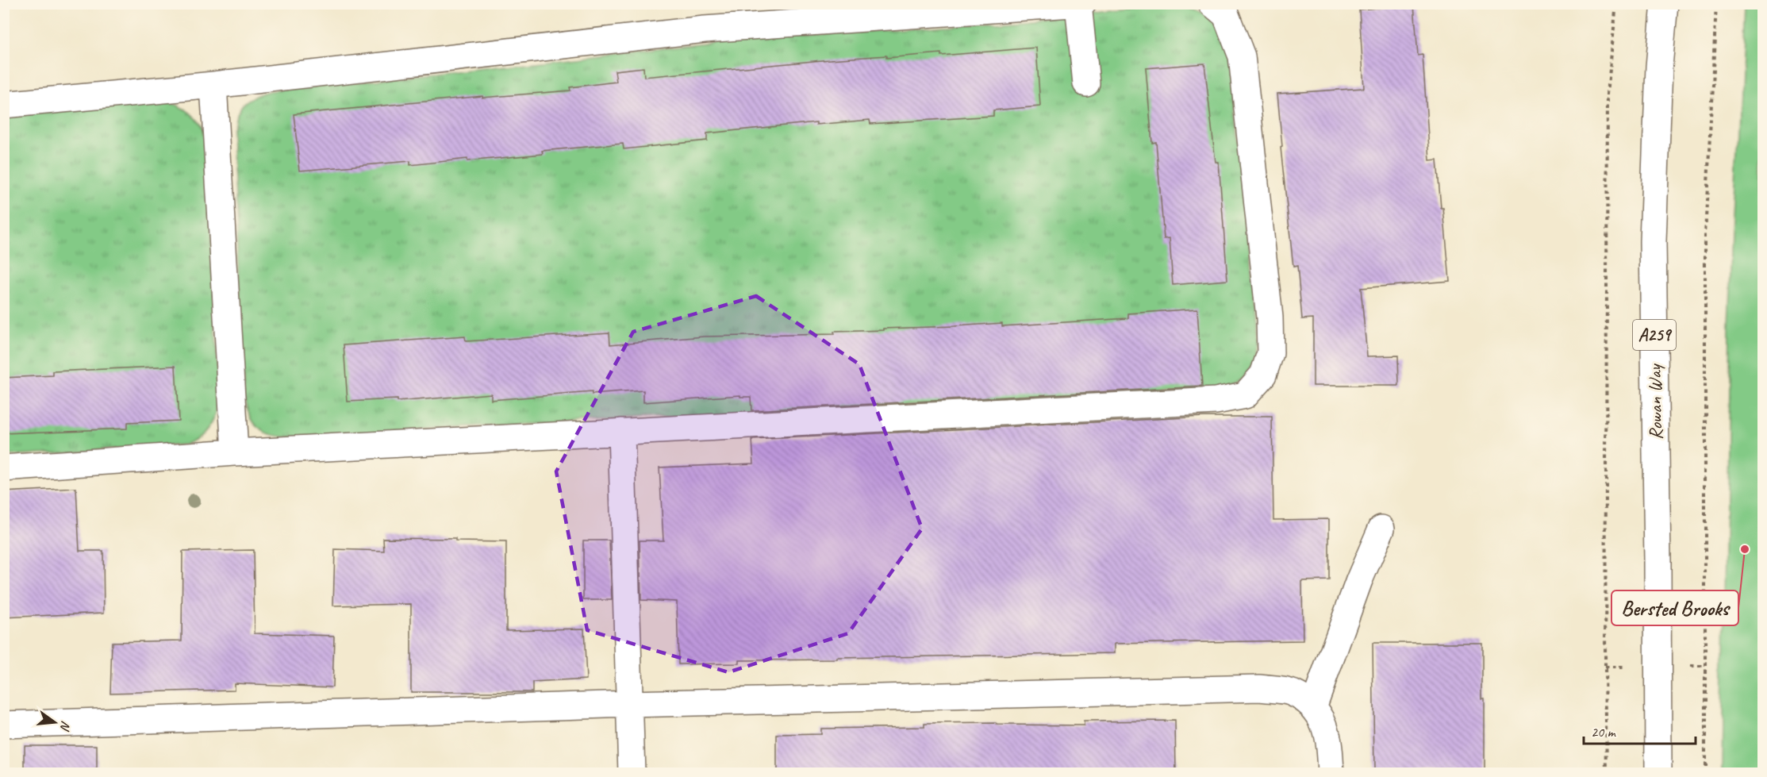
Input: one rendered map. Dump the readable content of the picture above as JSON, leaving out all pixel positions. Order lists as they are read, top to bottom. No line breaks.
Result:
{"streets":{"main road":["A259","Rowan Way"]},"places":["Bersted Brooks"],"scale_bar":"20 m","north":"right"}
